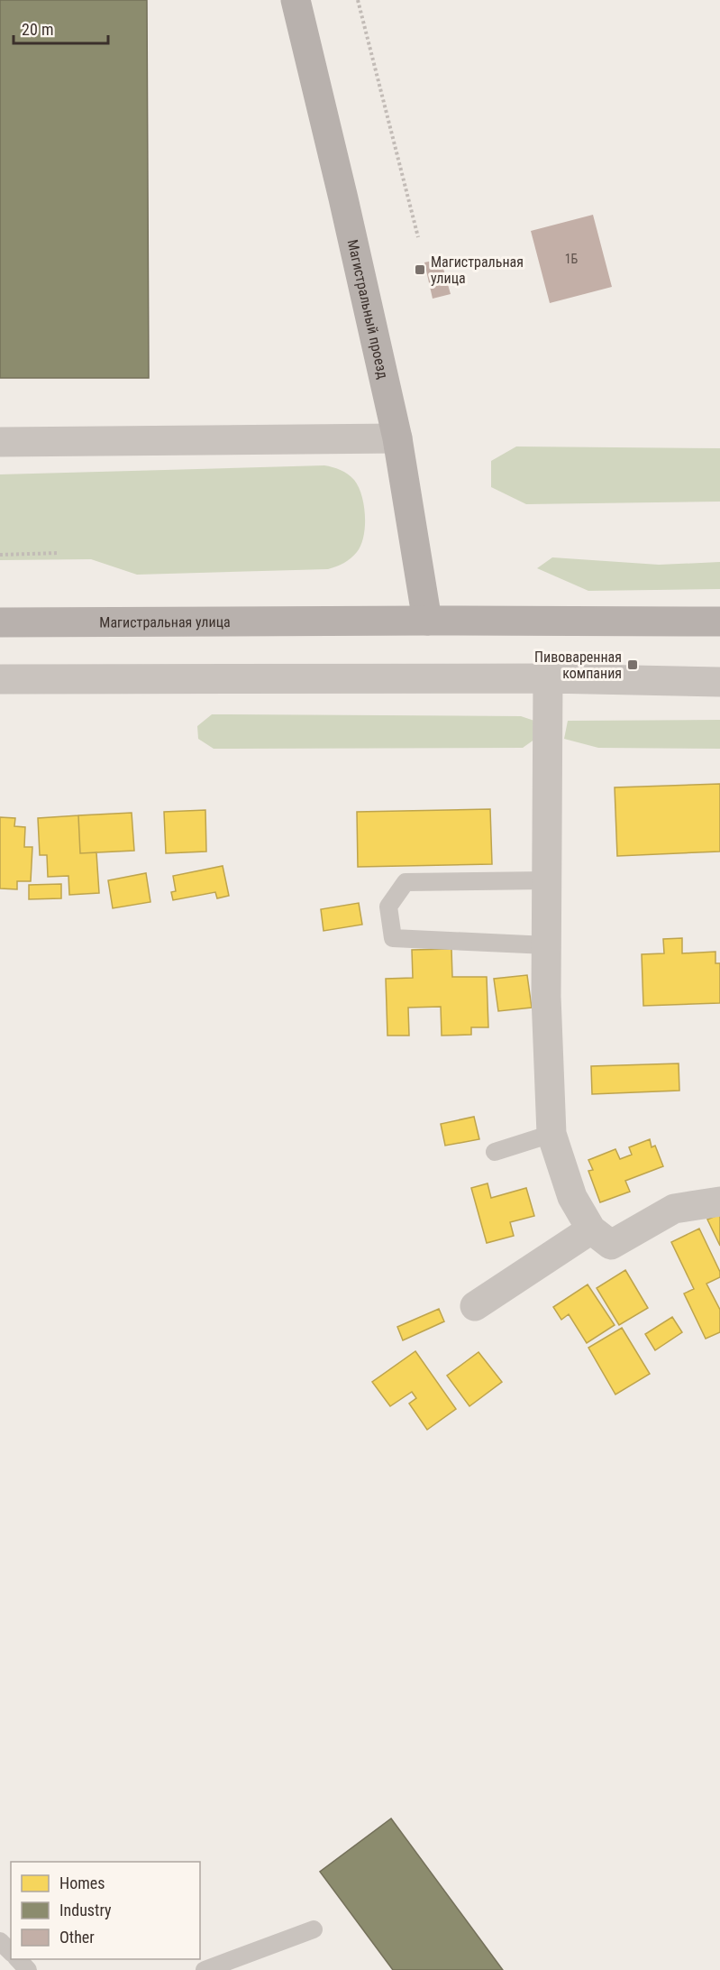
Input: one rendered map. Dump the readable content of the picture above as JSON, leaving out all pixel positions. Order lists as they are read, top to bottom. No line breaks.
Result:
{"streets":{"main road":["Магистральный проезд","Магистральная улица"]},"crossings":[["Магистральный проезд","Магистральная улица"]],"places":{"transit":["Магистральная улица","Пивоваренная компания"]},"house_numbers":["1Б"],"legend":["Homes","Industry","Other"],"scale_bar":"20 m"}
